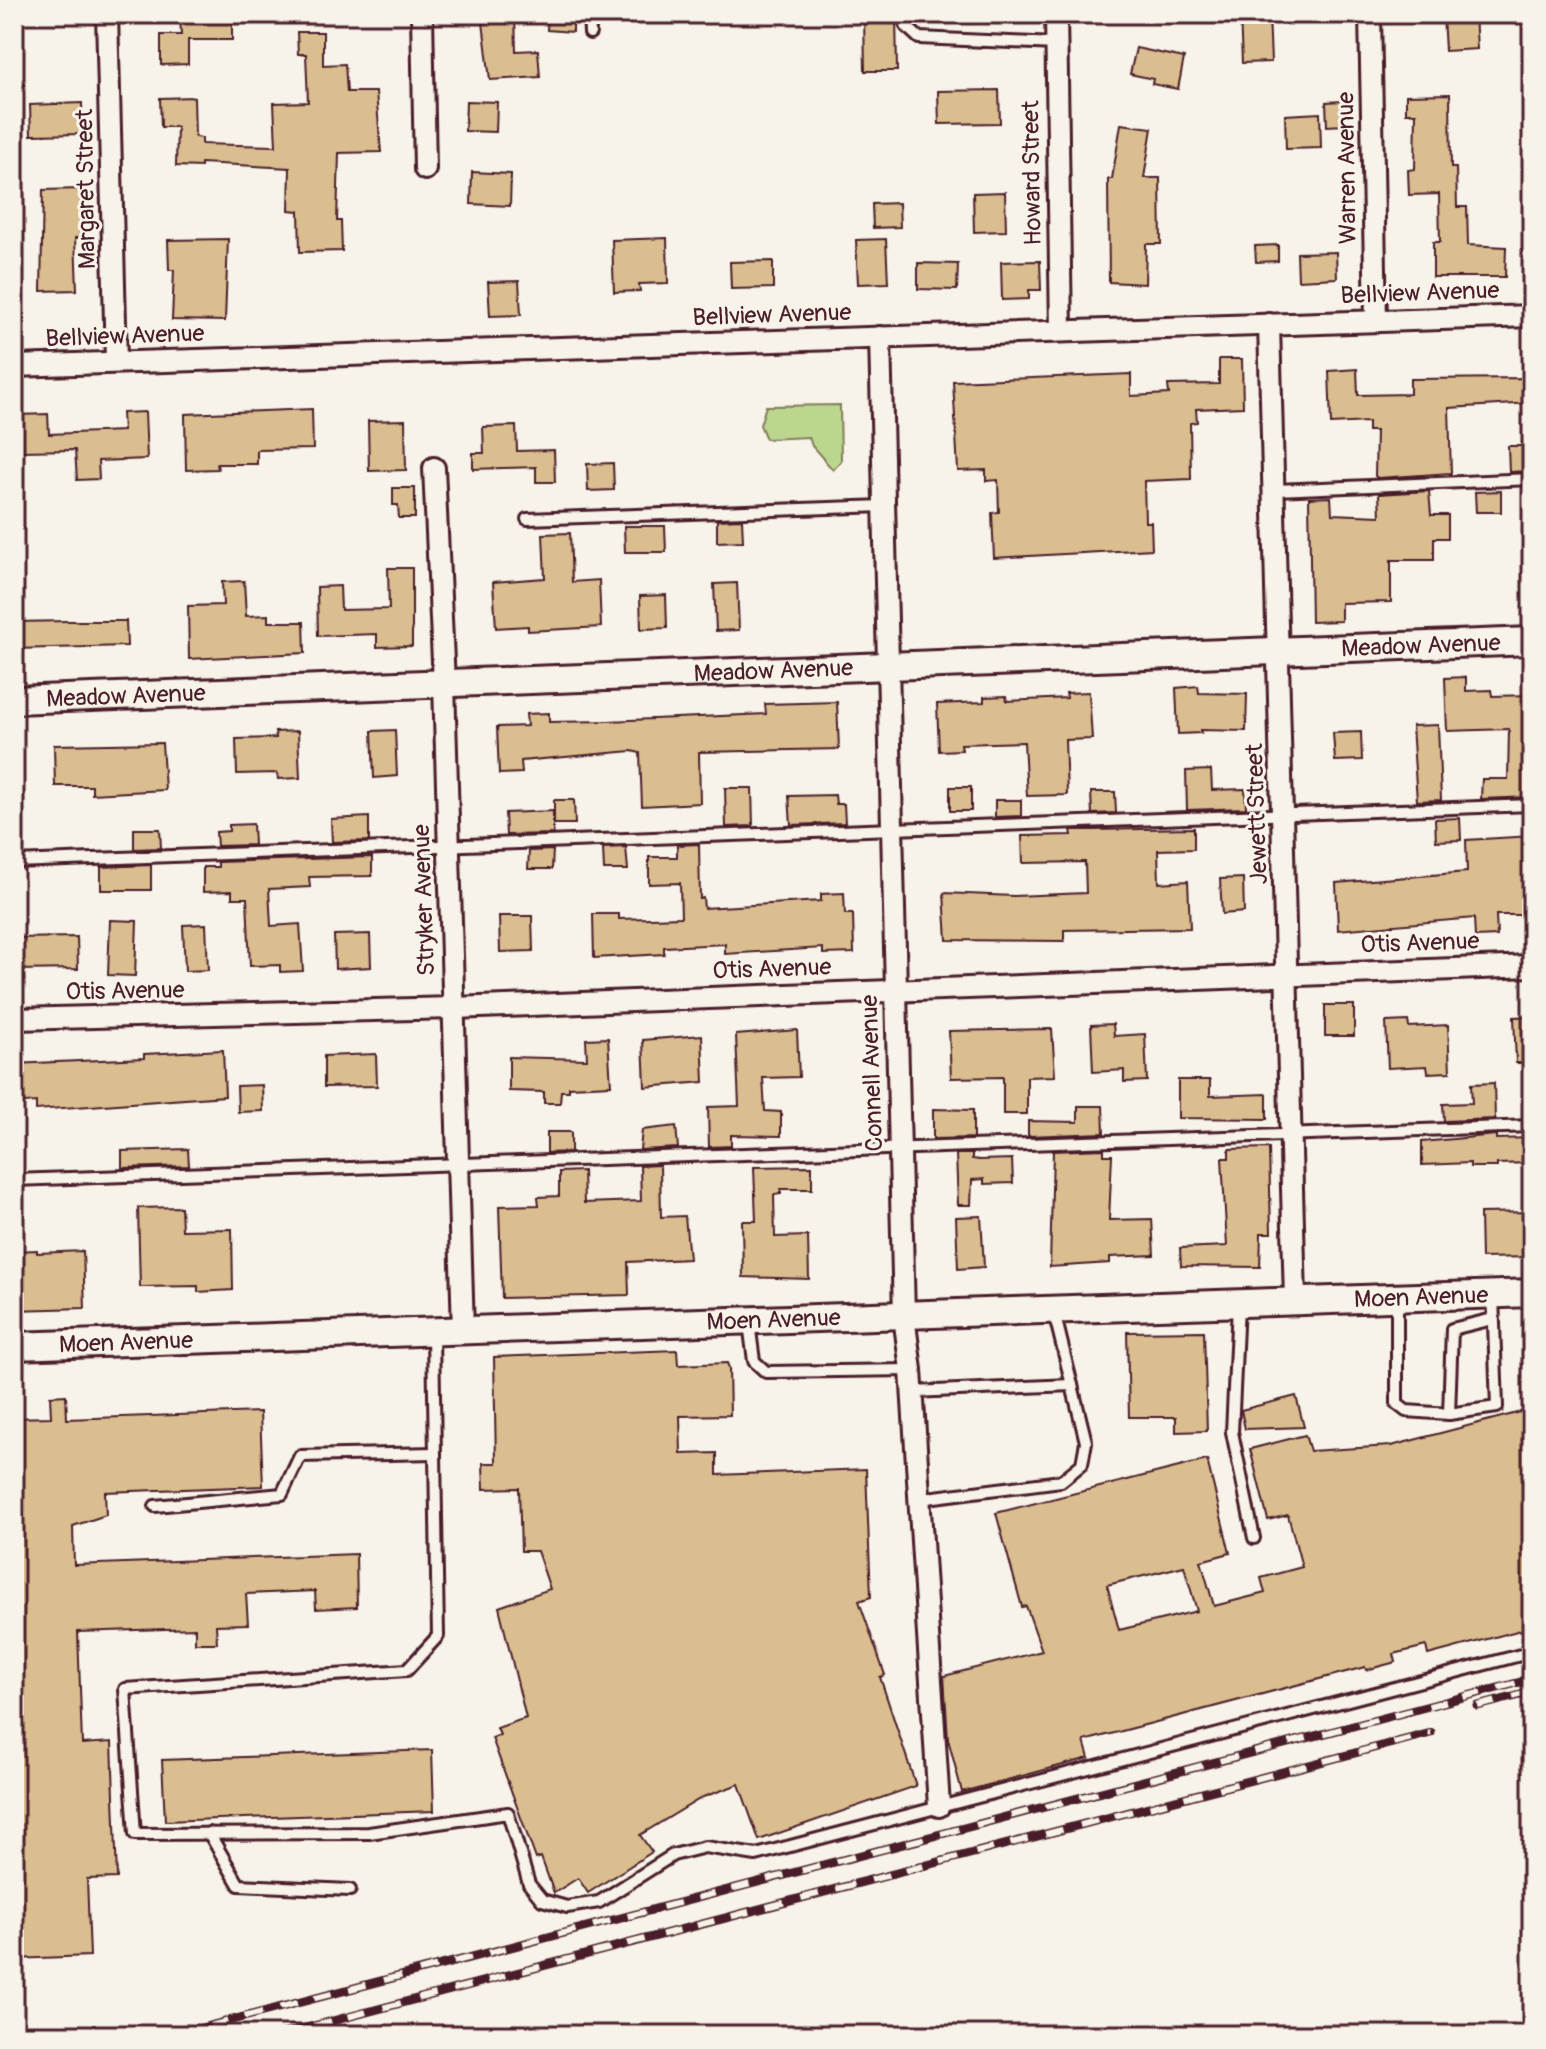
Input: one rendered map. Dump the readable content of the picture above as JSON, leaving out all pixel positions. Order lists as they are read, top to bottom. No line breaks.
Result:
{"streets":{"street":["Warren Avenue","Howard Street","Margaret Street","Bellview Avenue","Meadow Avenue","Jewett Street","Stryker Avenue","Otis Avenue","Connell Avenue","Moen Avenue"]},"crossings":[["Warren Avenue","Bellview Avenue"],["Howard Street","Bellview Avenue"],["Margaret Street","Bellview Avenue"],["Bellview Avenue","Jewett Street"],["Bellview Avenue","Connell Avenue"],["Meadow Avenue","Jewett Street"],["Meadow Avenue","Stryker Avenue"],["Meadow Avenue","Connell Avenue"],["Jewett Street","Otis Avenue"],["Jewett Street","Moen Avenue"],["Stryker Avenue","Otis Avenue"],["Stryker Avenue","Moen Avenue"],["Otis Avenue","Connell Avenue"],["Connell Avenue","Moen Avenue"]]}
